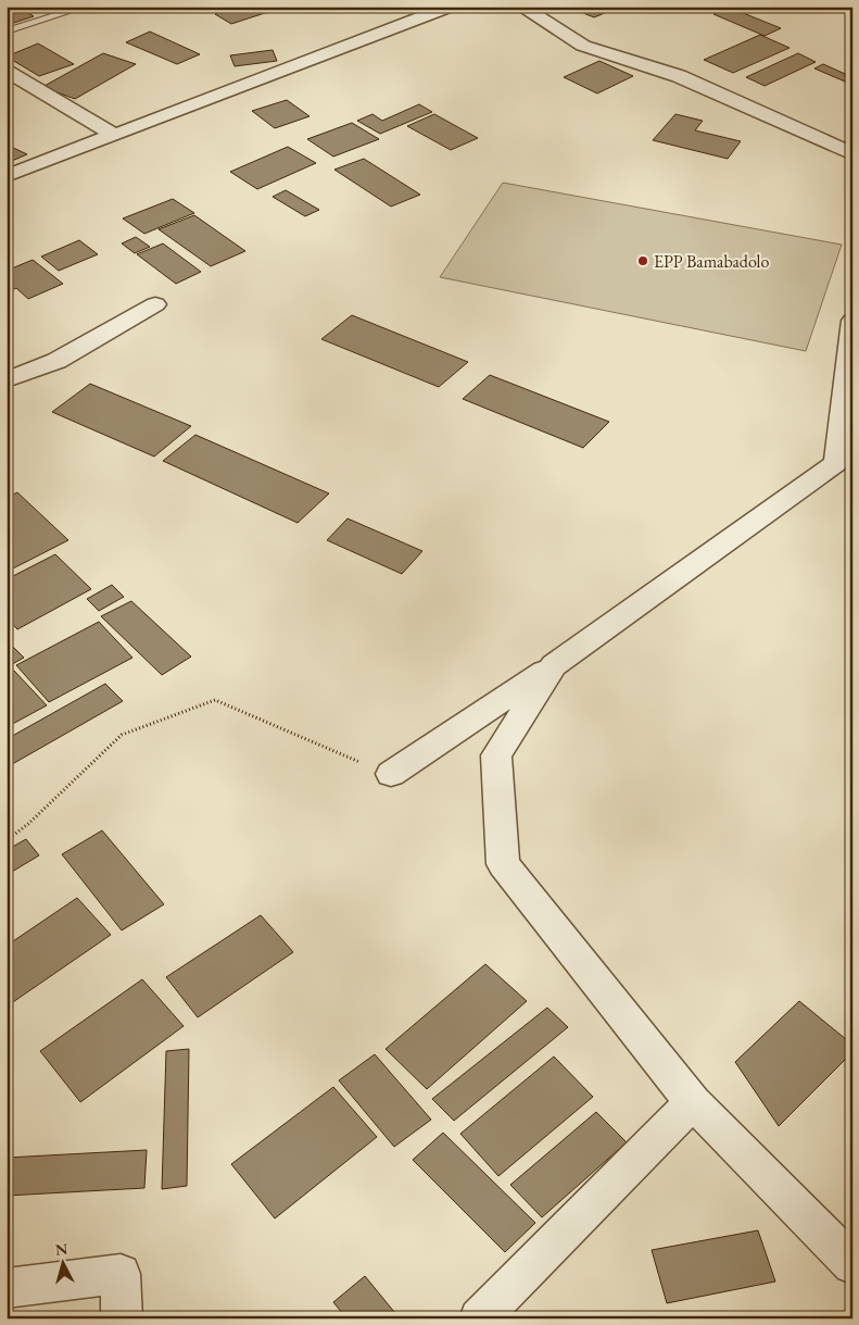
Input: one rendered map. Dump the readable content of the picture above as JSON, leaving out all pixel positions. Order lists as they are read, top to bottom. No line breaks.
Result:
{"places":["EPP Bamabadolo"],"north":"top"}
